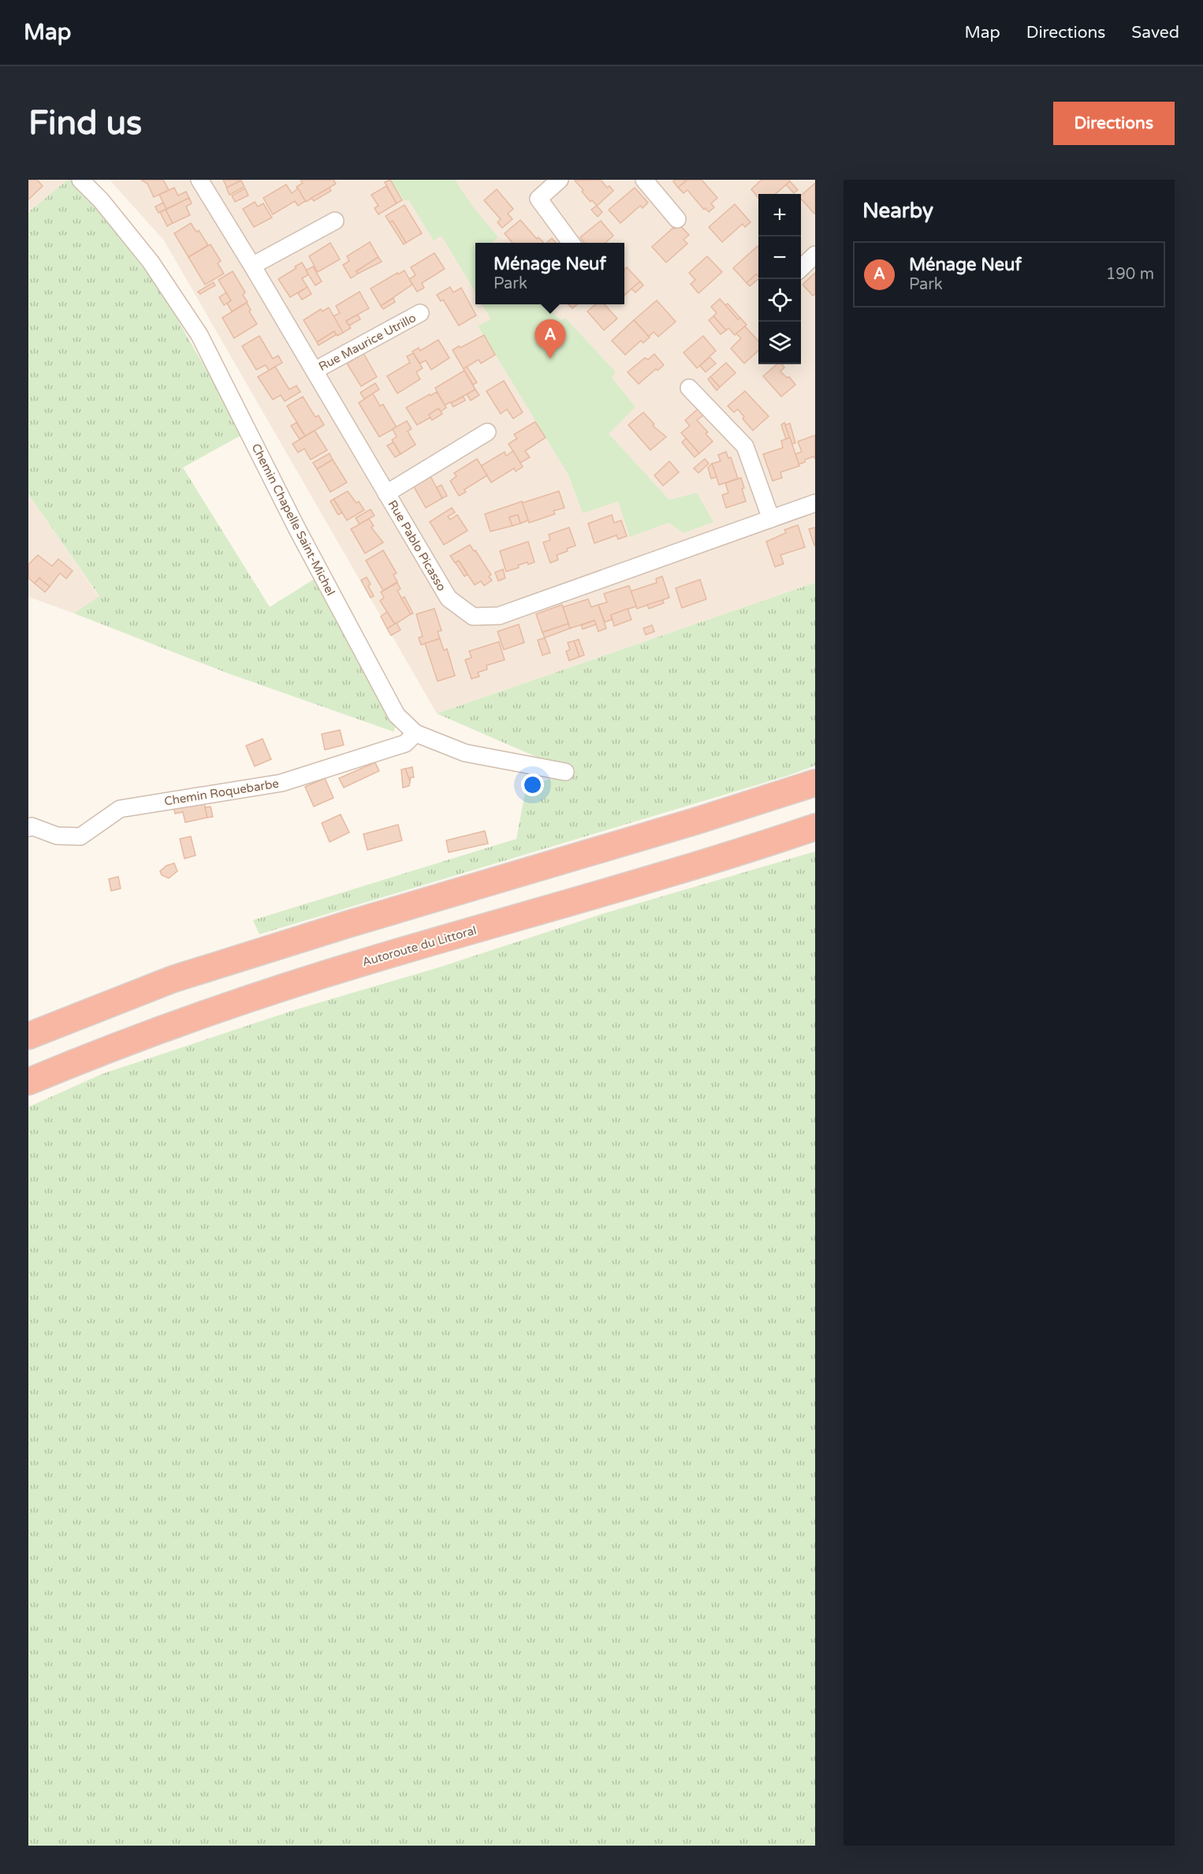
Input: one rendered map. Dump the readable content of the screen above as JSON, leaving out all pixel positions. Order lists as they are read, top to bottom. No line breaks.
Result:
{"streets":{"highway":["Autoroute du Littoral"],"street":["Rue Maurice Utrillo","Chemin Chapelle Saint-Michel","Rue Pablo Picasso","Chemin Roquebarbe"]},"crossings":[["Rue Maurice Utrillo","Rue Pablo Picasso"],["Chemin Chapelle Saint-Michel","Chemin Roquebarbe"]],"page":{"header":"Map","nav":["Map","Directions","Saved"],"buttons":"Directions","title":"Find us","heading":"Nearby","map_buttons":["+","−"],"list":[{"mark":"A","name":"Ménage Neuf","note":"Park","value":"190 m"}],"popup":["Ménage Neuf","Park"],"pins":"A"}}
